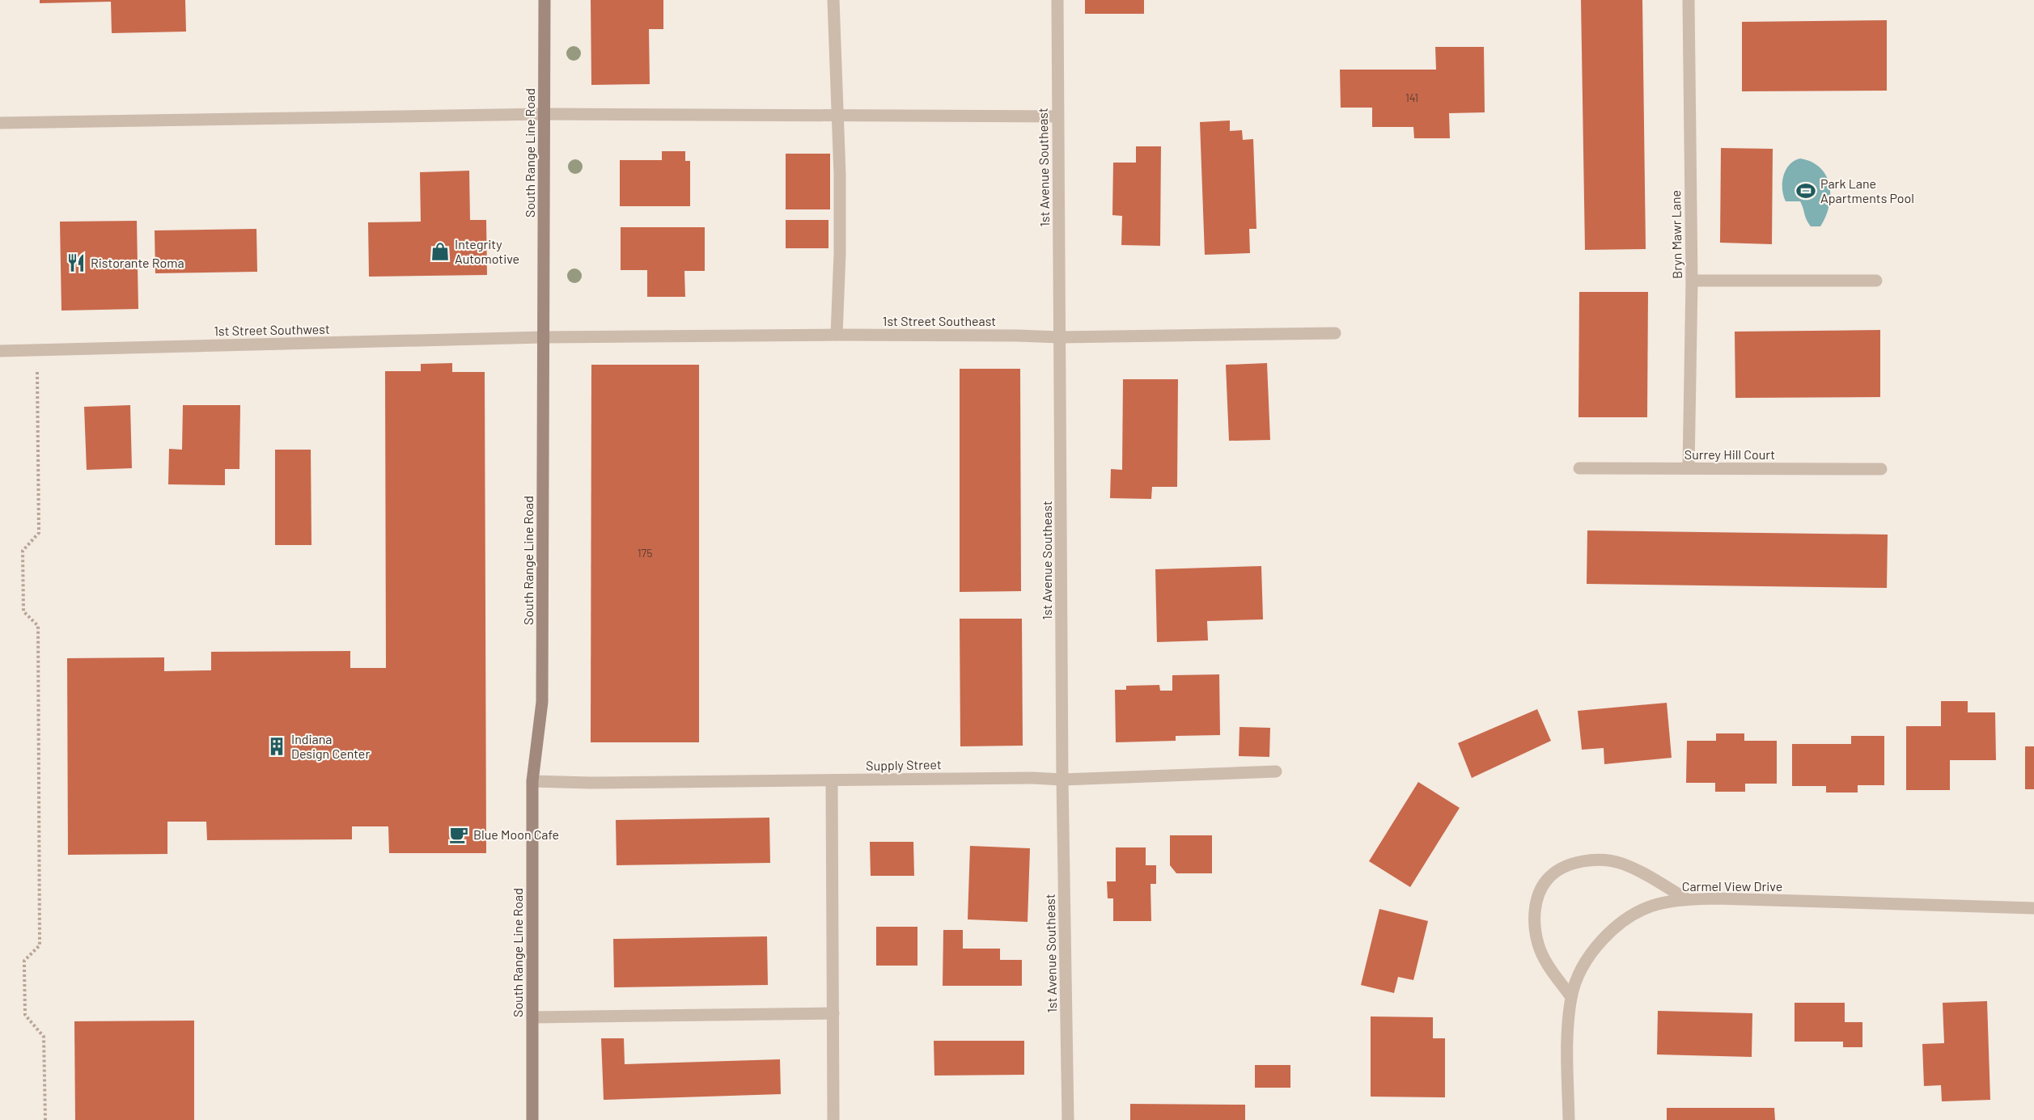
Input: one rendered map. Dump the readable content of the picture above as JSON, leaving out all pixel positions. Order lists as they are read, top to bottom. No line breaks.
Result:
{"streets":{"main road":["South Range Line Road"],"street":["1st Avenue Southeast","Bryn Mawr Lane","1st Street Southeast","1st Street Southwest","Surrey Hill Court","Supply Street","Carmel View Drive"]},"crossings":[["South Range Line Road","1st Street Southeast"],["South Range Line Road","1st Street Southwest"],["South Range Line Road","Supply Street"],["1st Avenue Southeast","1st Street Southeast"],["1st Avenue Southeast","Supply Street"],["Bryn Mawr Lane","Surrey Hill Court"],["1st Street Southeast","1st Street Southwest"]],"places":{"sports":["Park Lane Apartments Pool"],"shop":["Integrity Automotive"],"restaurant":["Ristorante Roma"],"building":["Indiana Design Center"],"cafe":["Blue Moon Cafe"]},"house_numbers":["141","175"]}
